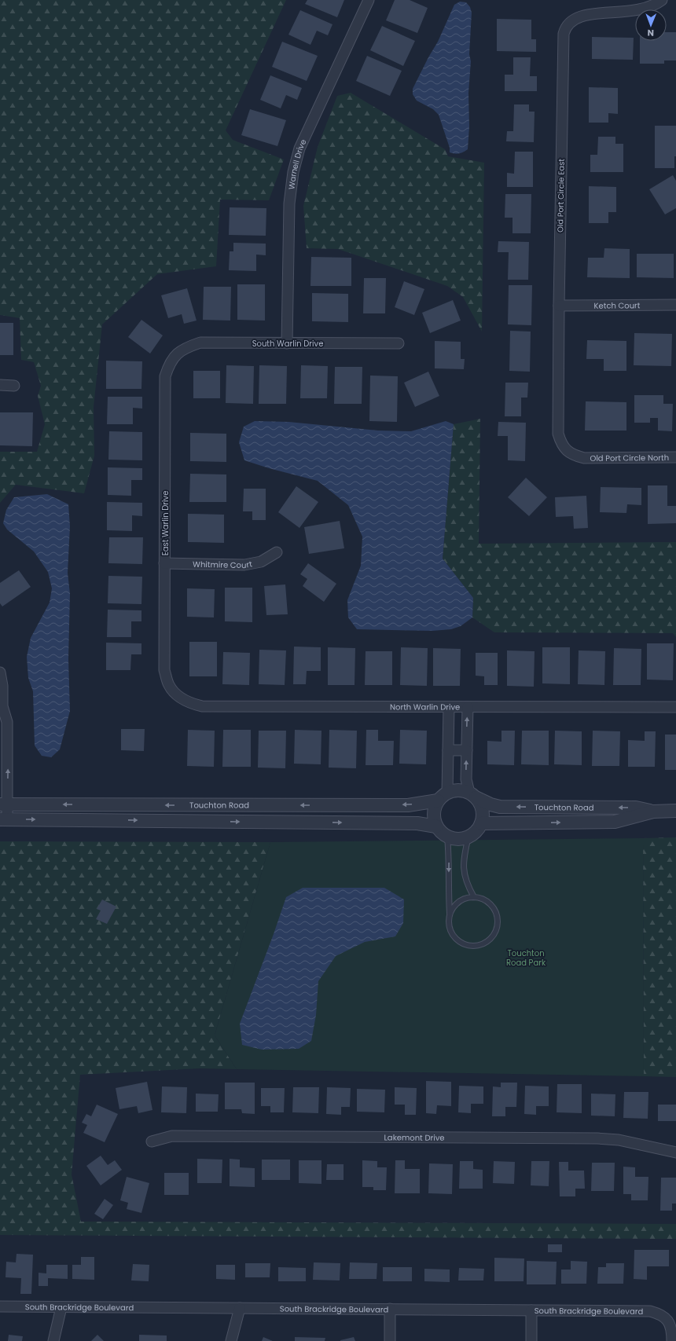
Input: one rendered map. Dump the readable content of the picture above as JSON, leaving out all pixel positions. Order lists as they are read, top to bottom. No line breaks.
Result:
{"streets":{"street":["Warnell Drive","Old Port Circle East","Ketch Court","South Warlin Drive","Old Port Circle North","East Warlin Drive","Whitmire Court","North Warlin Drive","Touchton Road","Lakemont Drive","South Brackridge Boulevard"]},"crossings":[["Warnell Drive","South Warlin Drive"],["Old Port Circle East","Ketch Court"],["Old Port Circle East","Old Port Circle North"],["South Warlin Drive","East Warlin Drive"],["East Warlin Drive","Whitmire Court"],["East Warlin Drive","North Warlin Drive"]],"parks":["Touchton Road Park"],"north":"bottom"}
